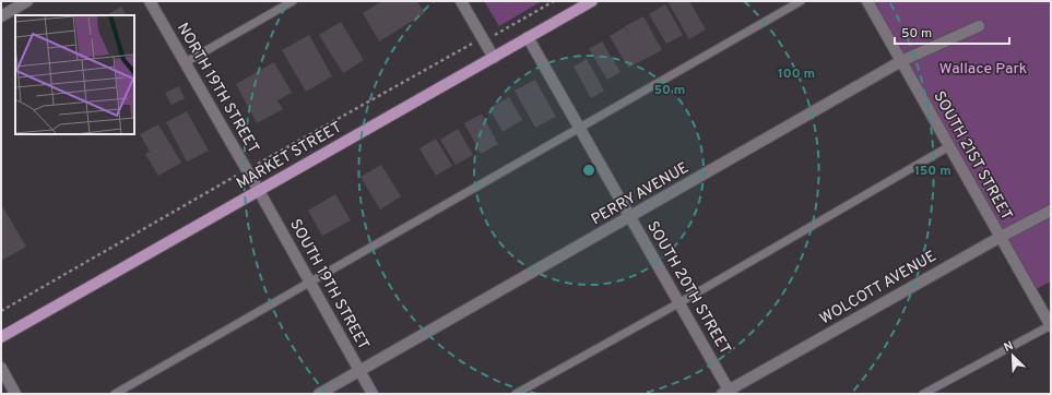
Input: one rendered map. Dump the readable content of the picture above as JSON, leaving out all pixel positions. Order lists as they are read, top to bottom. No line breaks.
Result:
{"streets":{"main road":["MARKET STREET"],"street":["NORTH 19TH STREET","SOUTH 21ST STREET","PERRY AVENUE","SOUTH 19TH STREET","SOUTH 20TH STREET","WOLCOTT AVENUE"]},"crossings":[["NORTH 19TH STREET","MARKET STREET"],["NORTH 19TH STREET","SOUTH 19TH STREET"],["MARKET STREET","SOUTH 19TH STREET"],["MARKET STREET","SOUTH 20TH STREET"],["SOUTH 21ST STREET","PERRY AVENUE"],["SOUTH 21ST STREET","WOLCOTT AVENUE"],["PERRY AVENUE","SOUTH 19TH STREET"],["PERRY AVENUE","SOUTH 20TH STREET"],["SOUTH 20TH STREET","WOLCOTT AVENUE"]],"parks":["Wallace Park"],"scale_bar":"50 m","north":"top left","rings":["100 m","50 m","150 m"]}
